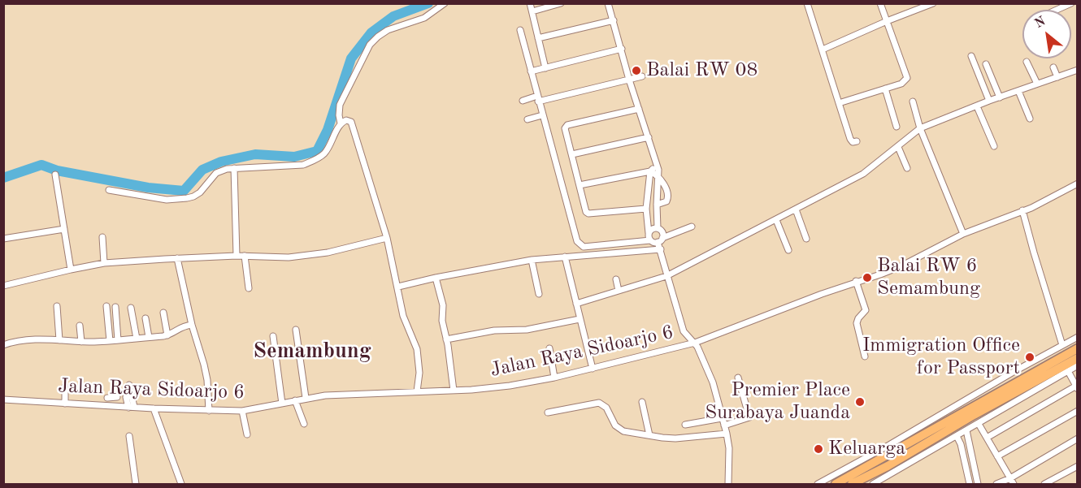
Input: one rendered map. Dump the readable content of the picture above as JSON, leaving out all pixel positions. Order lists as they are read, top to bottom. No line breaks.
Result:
{"streets":{"street":["Jalan Raya Sidoarjo 6"]},"districts":["Semambung"],"places":["Balai RW 08","Balai RW 6 Semambung","Immigration Office for Passport","Premier Place Surabaya Juanda","Keluarga"],"north":"top left"}
